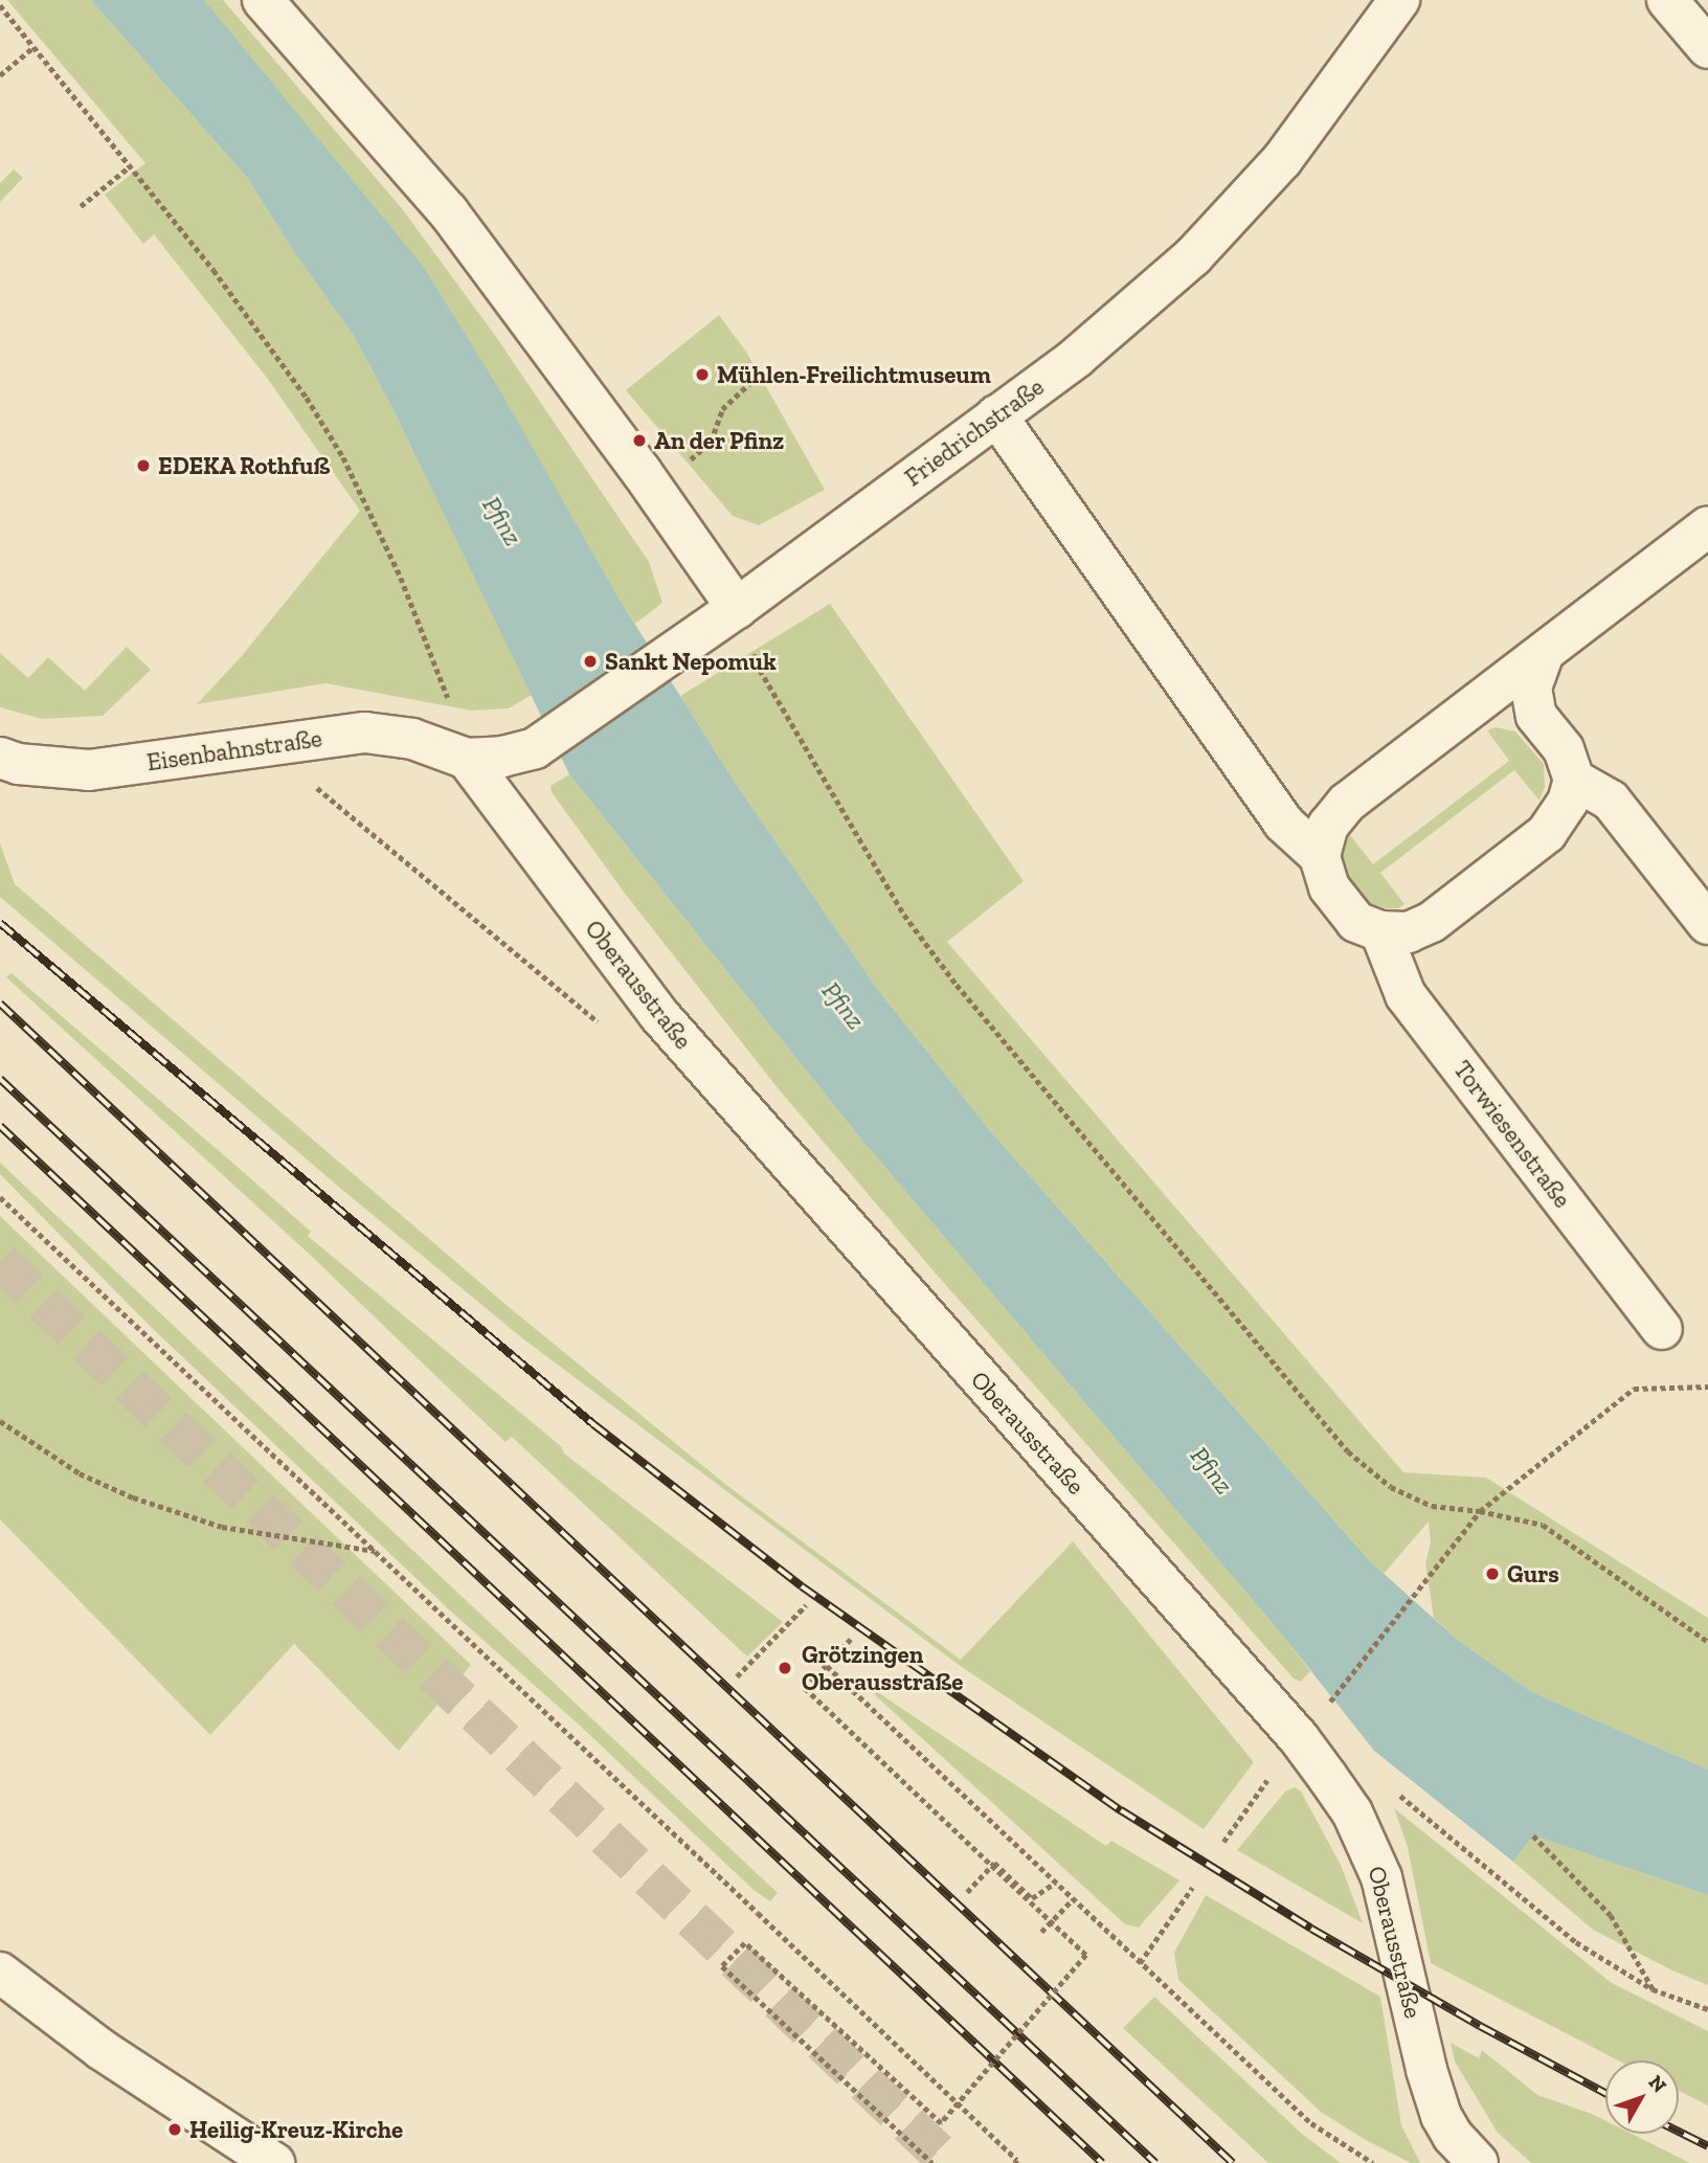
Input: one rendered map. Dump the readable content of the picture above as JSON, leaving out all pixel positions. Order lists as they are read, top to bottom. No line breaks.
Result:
{"streets":{"street":["Friedrichstraße","Eisenbahnstraße","Oberausstraße","Torwiesenstraße"]},"crossings":[["Friedrichstraße","Eisenbahnstraße"],["Friedrichstraße","Oberausstraße"],["Eisenbahnstraße","Oberausstraße"]],"water":["Pfinz"],"places":["Mühlen-Freilichtmuseum","An der Pfinz","EDEKA Rothfuß","Sankt Nepomuk","Gurs","Grötzingen Oberausstraße","Heilig-Kreuz-Kirche"],"north":"top right"}
